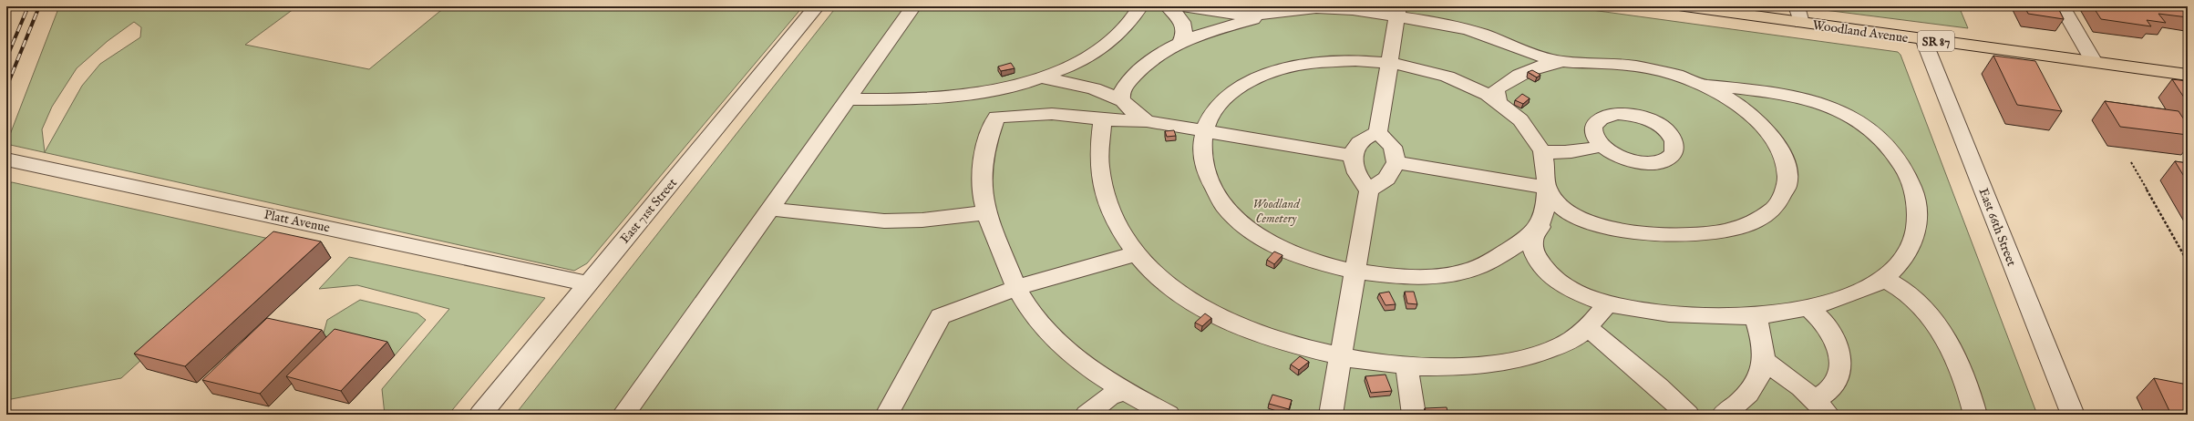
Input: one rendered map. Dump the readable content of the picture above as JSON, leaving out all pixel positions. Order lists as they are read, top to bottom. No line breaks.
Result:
{"streets":{"main road":["Woodland Avenue","SR 87"],"street":["East 71st Street","Platt Avenue","East 66th Street"]},"crossings":[["Woodland Avenue","East 66th Street"],["East 71st Street","Platt Avenue"]],"parks":["Woodland Cemetery"]}
